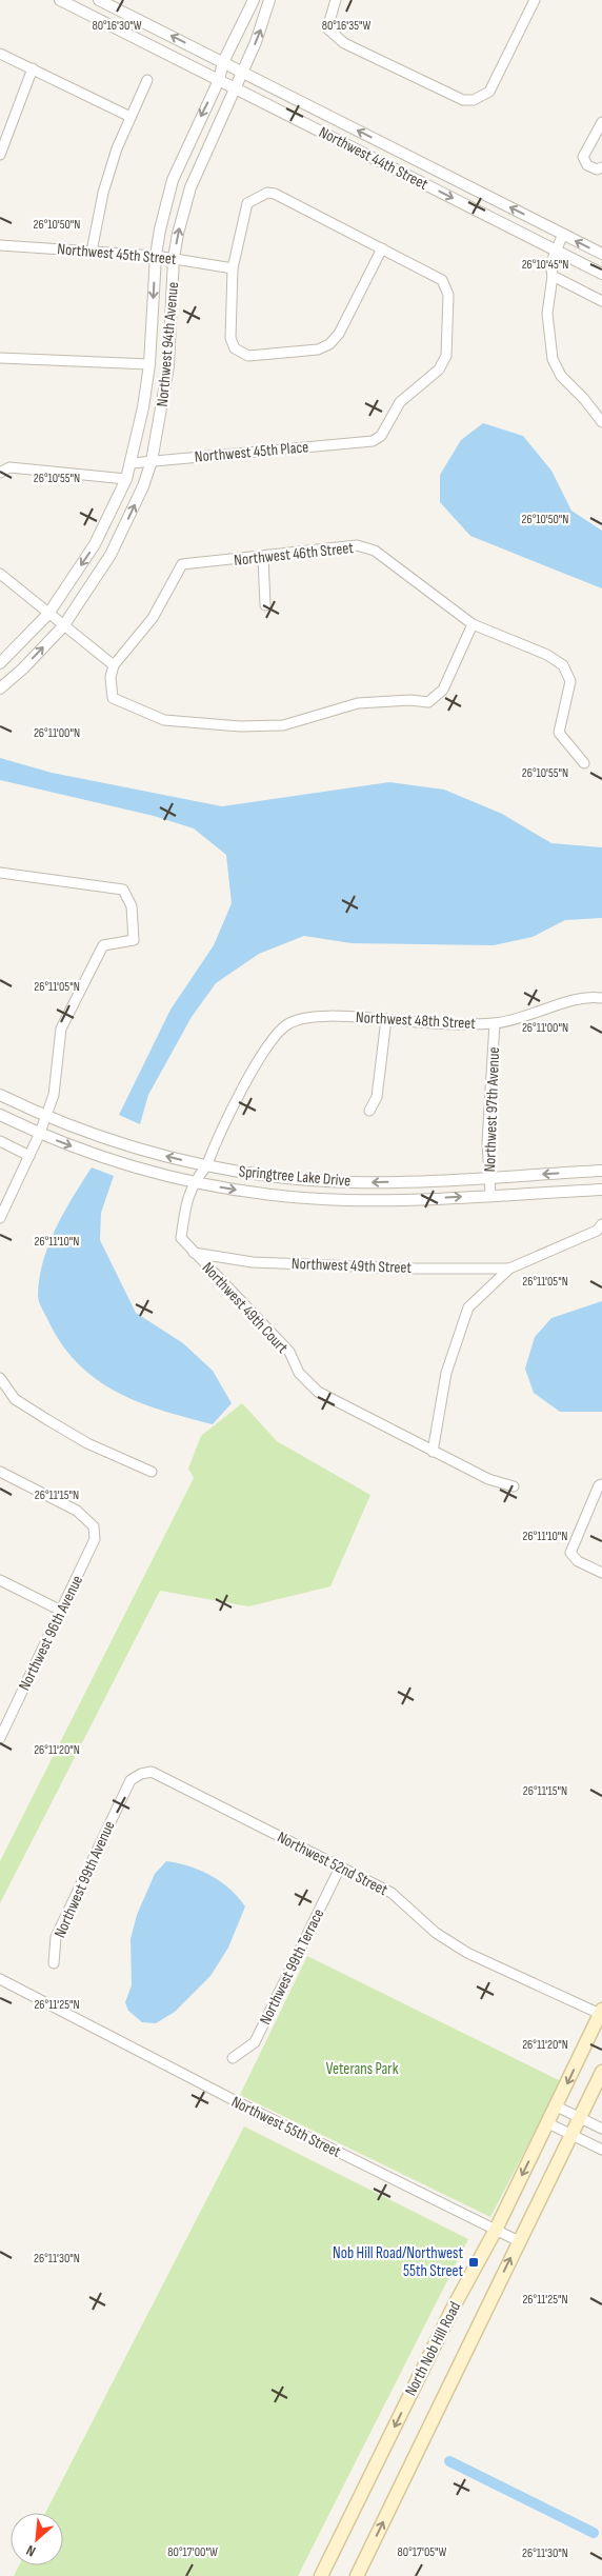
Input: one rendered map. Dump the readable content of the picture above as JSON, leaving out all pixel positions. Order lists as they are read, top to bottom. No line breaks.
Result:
{"streets":{"main road":["North Nob Hill Road"],"street":["Northwest 44th Street","Northwest 45th Street","Northwest 94th Avenue","Northwest 45th Place","Northwest 46th Street","Northwest 48th Street","Northwest 97th Avenue","Springtree Lake Drive","Northwest 49th Street","Northwest 49th Court","Northwest 96th Avenue","Northwest 52nd Street","Northwest 99th Avenue","Northwest 99th Terrace","Northwest 55th Street"]},"crossings":[["Northwest 44th Street","Northwest 94th Avenue"],["Northwest 45th Street","Northwest 94th Avenue"],["Northwest 94th Avenue","Northwest 45th Place"],["Northwest 48th Street","Northwest 97th Avenue"],["Northwest 48th Street","Springtree Lake Drive"],["Northwest 48th Street","Northwest 49th Court"],["Northwest 97th Avenue","Springtree Lake Drive"],["Springtree Lake Drive","Northwest 49th Court"],["Northwest 49th Street","Northwest 49th Court"],["Northwest 52nd Street","Northwest 99th Avenue"],["Northwest 52nd Street","Northwest 99th Terrace"],["Northwest 52nd Street","North Nob Hill Road"],["Northwest 55th Street","North Nob Hill Road"]],"parks":["Veterans Park"],"places":{"transit":["Nob Hill Road/Northwest 55th Street"]},"north":"bottom left","coordinates":["80°16'30\"W","80°16'35\"W","26°10'50\"N","26°10'45\"N","26°10'55\"N","26°11'00\"N","26°11'05\"N","26°11'10\"N","26°11'15\"N","26°11'20\"N","26°11'25\"N","26°11'30\"N","80°17'00\"W","80°17'05\"W"]}
